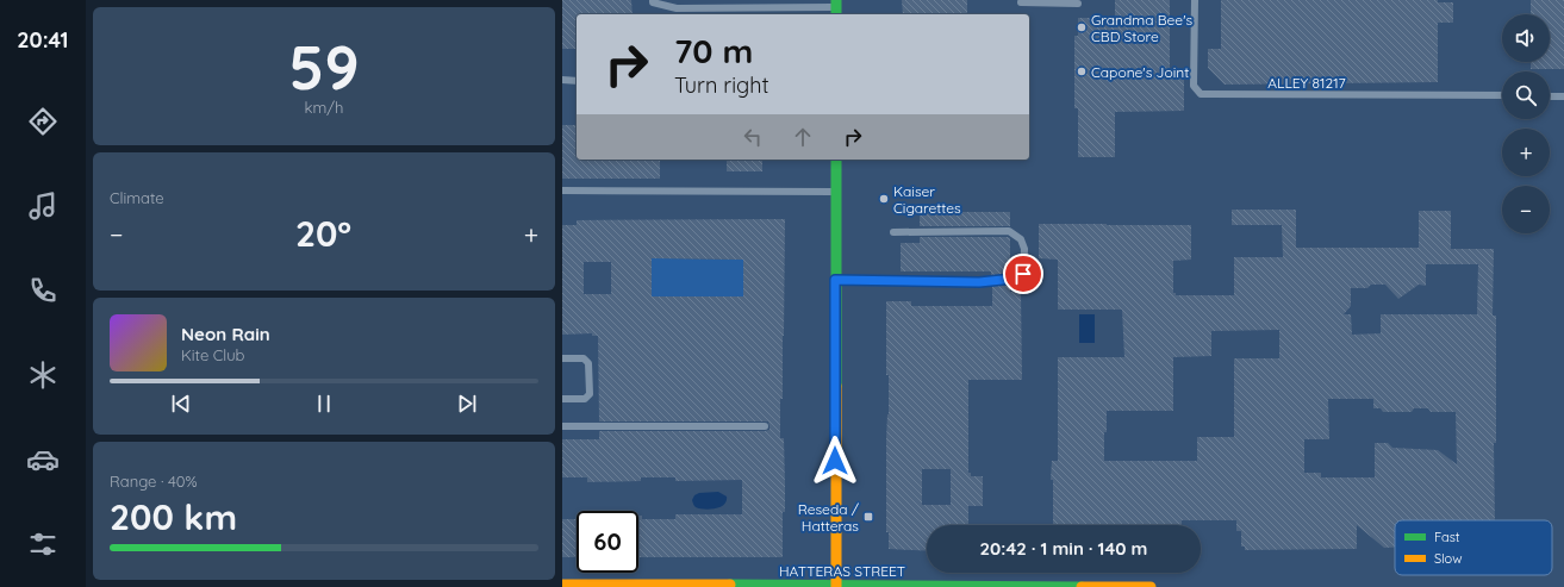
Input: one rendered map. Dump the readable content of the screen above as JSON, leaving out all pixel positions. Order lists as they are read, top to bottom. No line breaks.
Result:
{"streets":{"street":["HATTERAS STREET"],"lane":["ALLEY 81217"]},"places":{"other":["Grandma Bee's CBD Store","Capone's Joint","Kaiser Cigarettes"],"transit":["Reseda / Hatteras"]},"legend":["Fast","Slow"],"page":{"tabs":"20:41","tile":[["59","km/h"],"Climate",["Range · 40%","200 km"]],"map_buttons":["+","−"],"turn":["70 m","Turn right"],"heat":["−","20°","+"],"song":["Neon Rain","Kite Club"],"limit":"60","trip":"20:42 · 1 min · 140 m"}}
